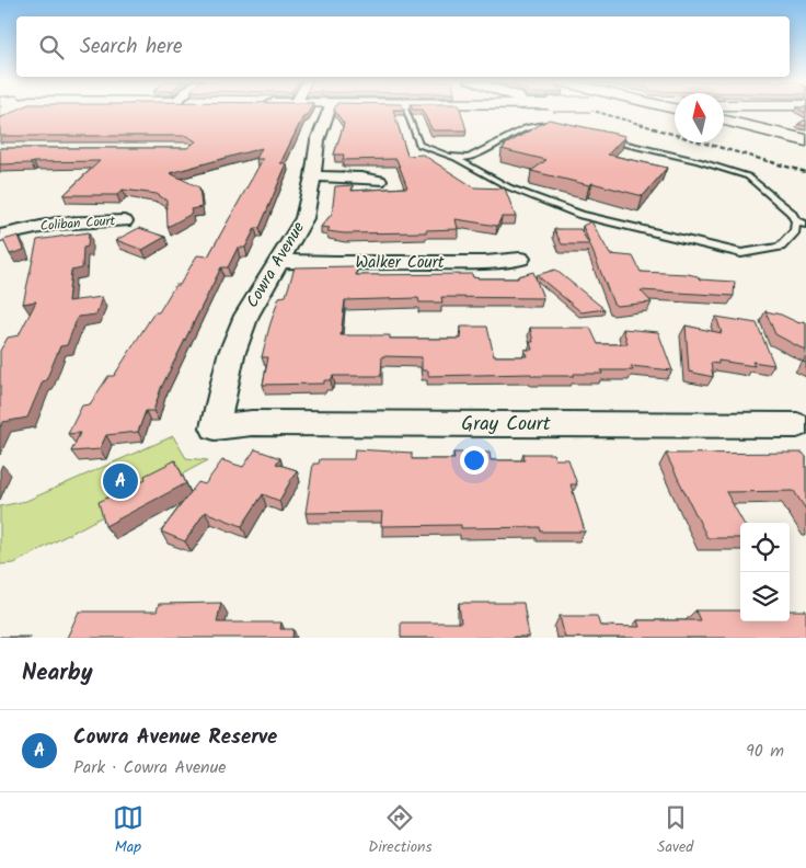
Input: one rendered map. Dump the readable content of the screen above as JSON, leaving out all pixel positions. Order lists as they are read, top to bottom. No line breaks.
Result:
{"streets":{"street":["Coliban Court","Walker Court","Cowra Avenue","Gray Court"]},"crossings":[["Walker Court","Cowra Avenue"],["Cowra Avenue","Gray Court"]],"north":"top","page":{"search":"Search here","pins":"A","heading":"Nearby","list":[{"mark":"A","name":"Cowra Avenue Reserve","note":"Park · Cowra Avenue","value":"90 m"}],"nav":["Map","Directions","Saved"]}}
